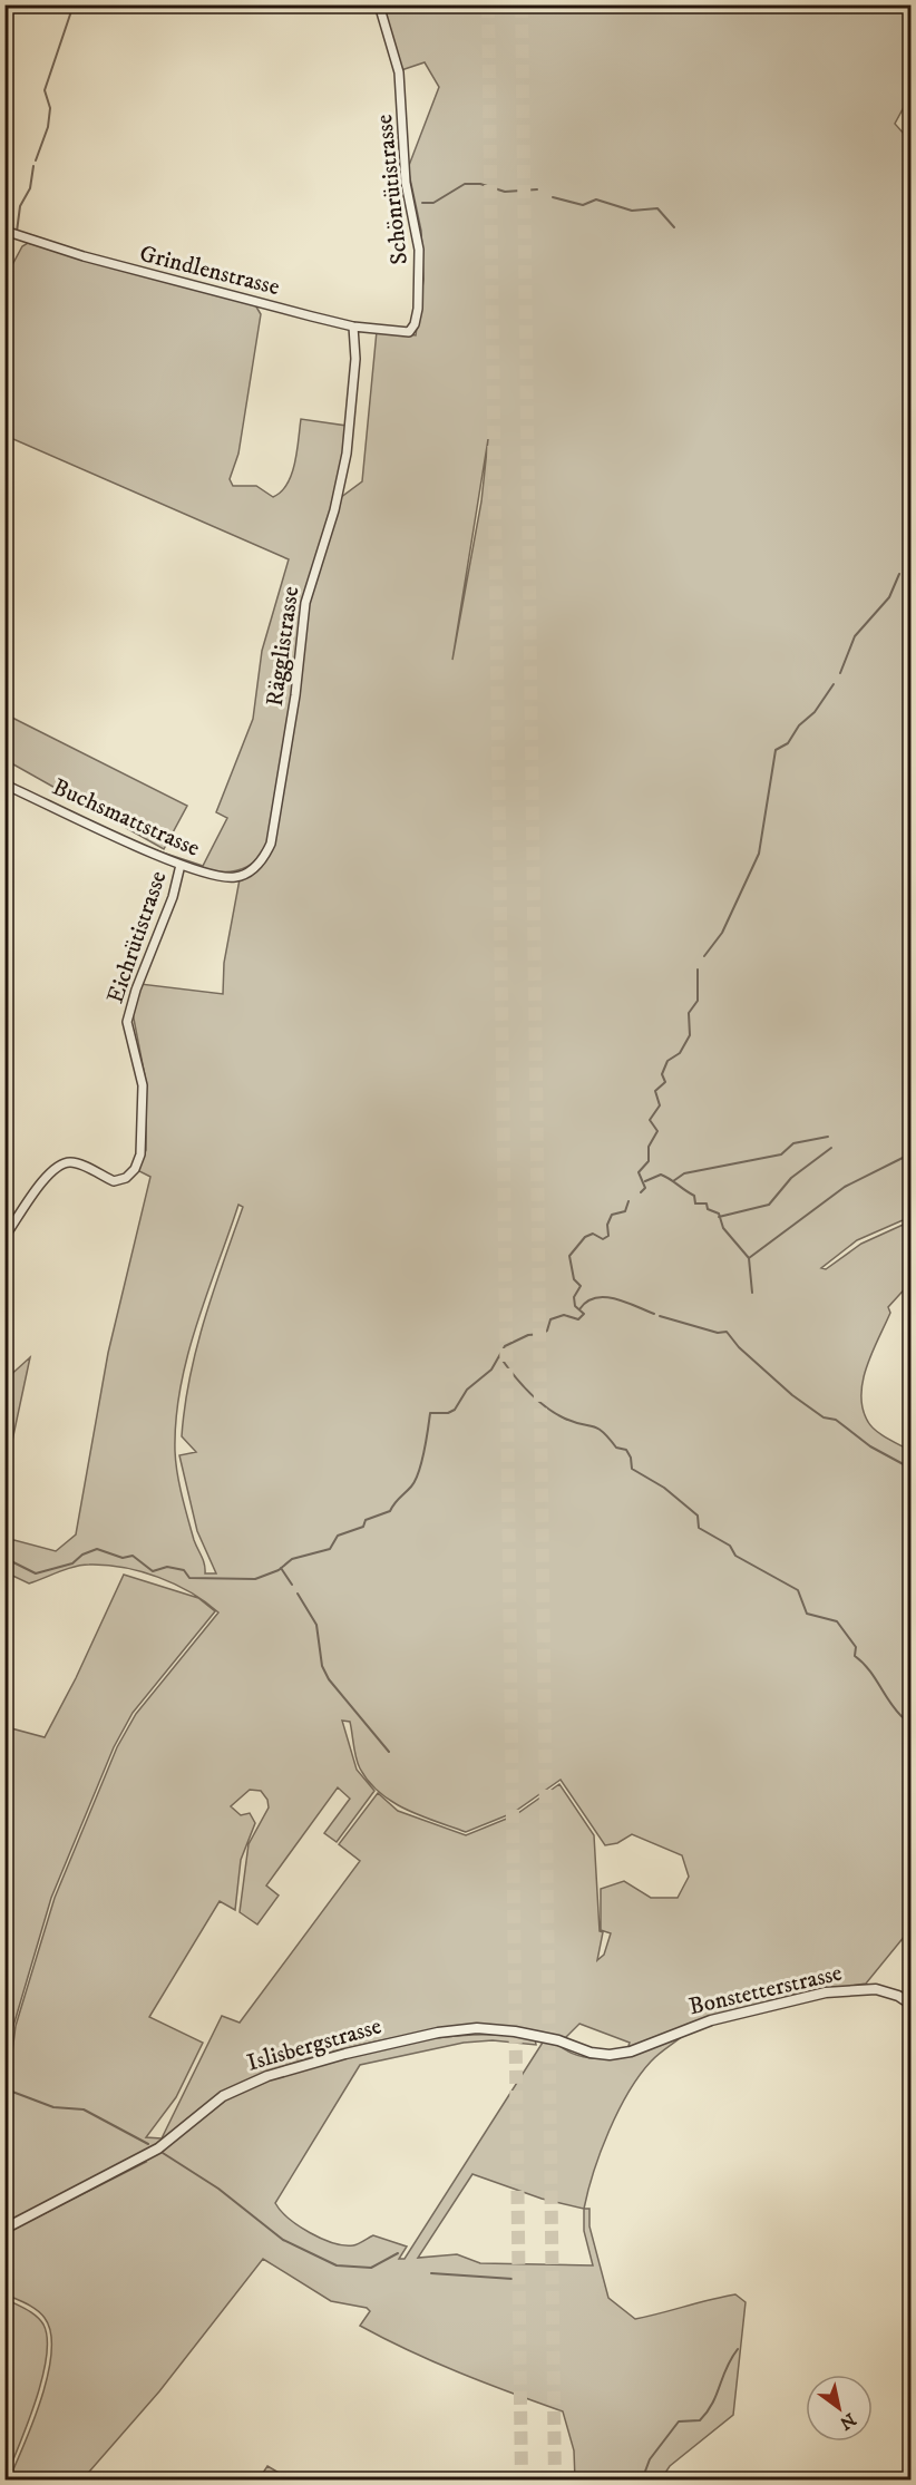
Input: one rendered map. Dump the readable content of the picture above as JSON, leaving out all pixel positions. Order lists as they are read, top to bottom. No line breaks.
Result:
{"streets":{"street":["Schönrütistrasse","Grindlenstrasse","Rägglistrasse","Buchsmattstrasse","Eichrütistrasse","Bonstetterstrasse","Islisbergstrasse"]},"crossings":[["Schönrütistrasse","Grindlenstrasse"],["Grindlenstrasse","Rägglistrasse"],["Rägglistrasse","Buchsmattstrasse"],["Buchsmattstrasse","Eichrütistrasse"],["Bonstetterstrasse","Islisbergstrasse"]],"north":"bottom right"}
